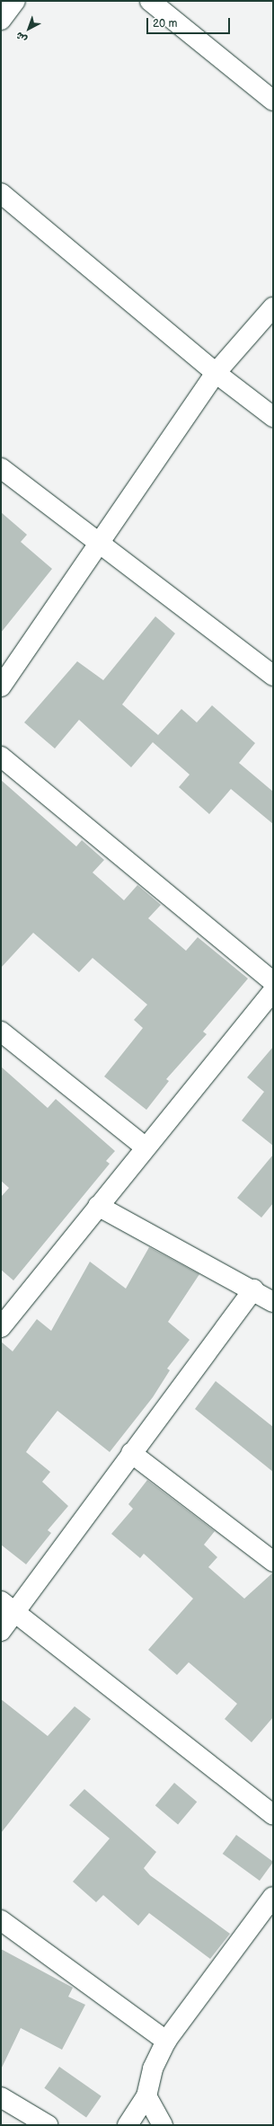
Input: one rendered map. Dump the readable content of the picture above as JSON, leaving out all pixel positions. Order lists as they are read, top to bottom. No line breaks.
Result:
{"scale_bar":"20 m","north":"bottom left"}
